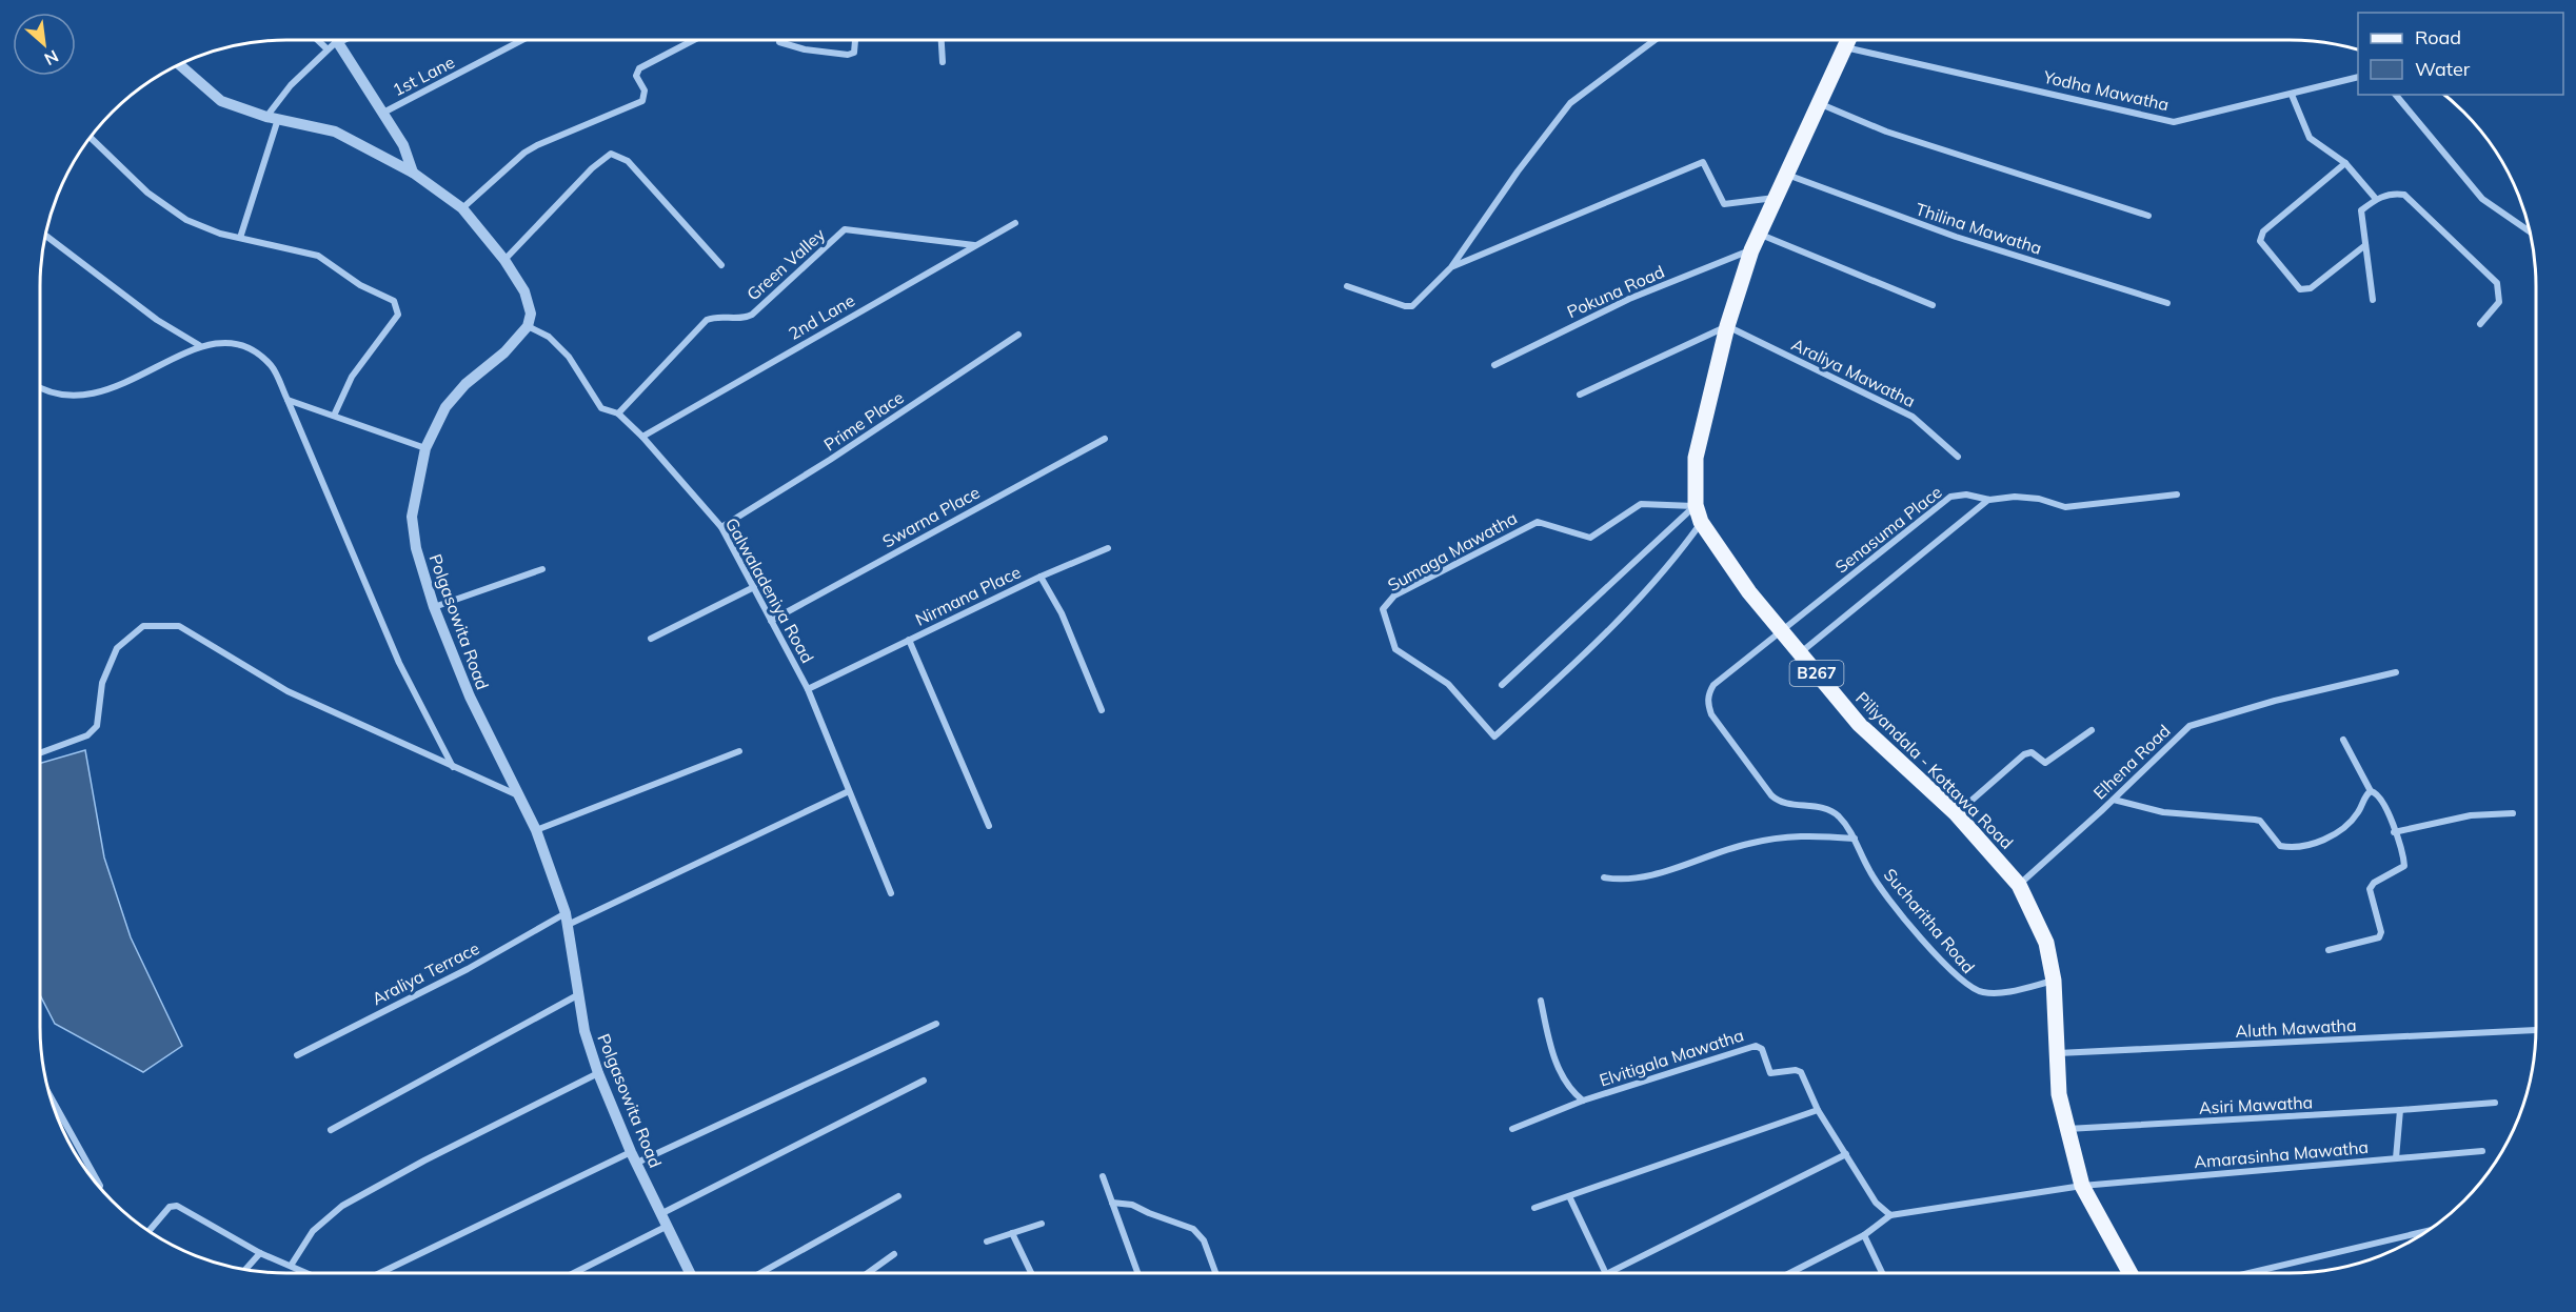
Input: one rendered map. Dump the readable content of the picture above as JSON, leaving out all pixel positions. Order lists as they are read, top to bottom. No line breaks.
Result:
{"streets":{"main road":["B267","Piliyandala - Kottawa Road"],"street":["1st Lane","Yodha Mawatha","Thilina Mawatha","Green Valley","Pokuna Road","2nd Lane","Araliya Mawatha","Prime Place","Swarna Place","Senasuma Place","Sumaga Mawatha","Galwaladeniya Road","Nirmana Place","Polgasowita Road","Elhena Road","Sucharitha Road","Araliya Terrace","Aluth Mawatha","Elvitigala Mawatha","Asiri Mawatha","Amarasinha Mawatha"]},"crossings":[["Yodha Mawatha","Piliyandala - Kottawa Road"],["Thilina Mawatha","Piliyandala - Kottawa Road"],["Green Valley","2nd Lane"],["Green Valley","Galwaladeniya Road"],["Pokuna Road","Piliyandala - Kottawa Road"],["2nd Lane","Galwaladeniya Road"],["Araliya Mawatha","Piliyandala - Kottawa Road"],["Prime Place","Galwaladeniya Road"],["Swarna Place","Galwaladeniya Road"],["Senasuma Place","Piliyandala - Kottawa Road"],["Senasuma Place","Sucharitha Road"],["Sumaga Mawatha","Piliyandala - Kottawa Road"],["Galwaladeniya Road","Nirmana Place"],["Galwaladeniya Road","Polgasowita Road"],["Galwaladeniya Road","Araliya Terrace"],["Polgasowita Road","Araliya Terrace"],["Elhena Road","Piliyandala - Kottawa Road"],["Piliyandala - Kottawa Road","Sucharitha Road"],["Piliyandala - Kottawa Road","Aluth Mawatha"],["Piliyandala - Kottawa Road","Asiri Mawatha"],["Piliyandala - Kottawa Road","Amarasinha Mawatha"]],"legend":["Road","Water"],"north":"bottom right"}
